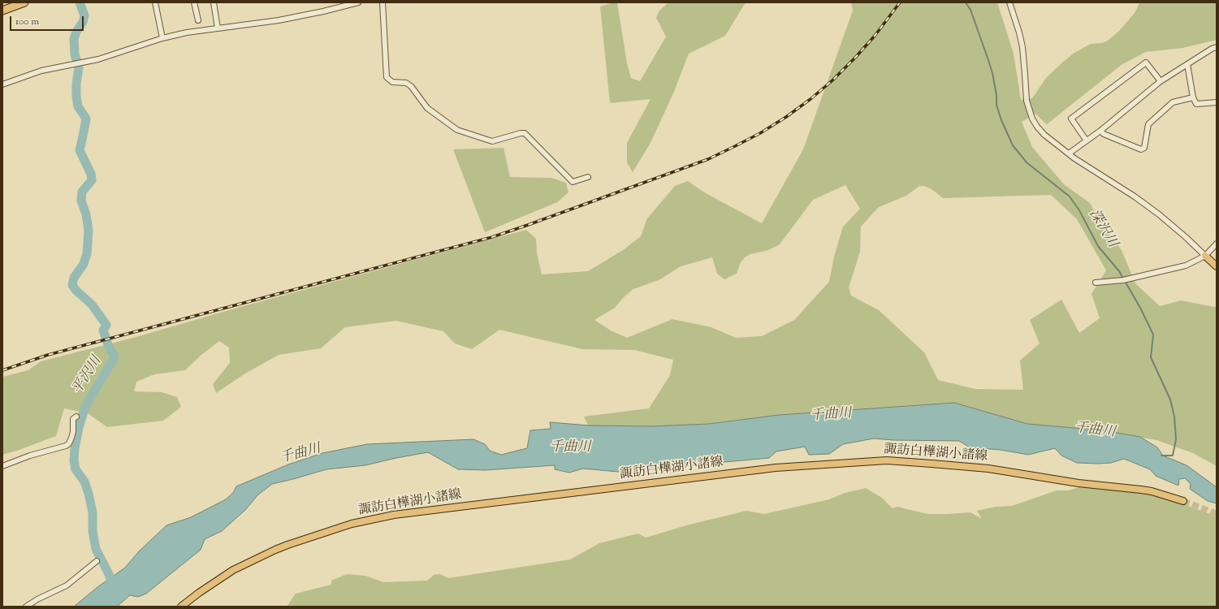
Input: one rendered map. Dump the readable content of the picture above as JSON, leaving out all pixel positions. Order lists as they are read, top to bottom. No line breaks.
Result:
{"streets":{"main road":["諏訪白樺湖小諸線"]},"water":["深沢川","平沢川","千曲川"],"scale_bar":"100 m"}
